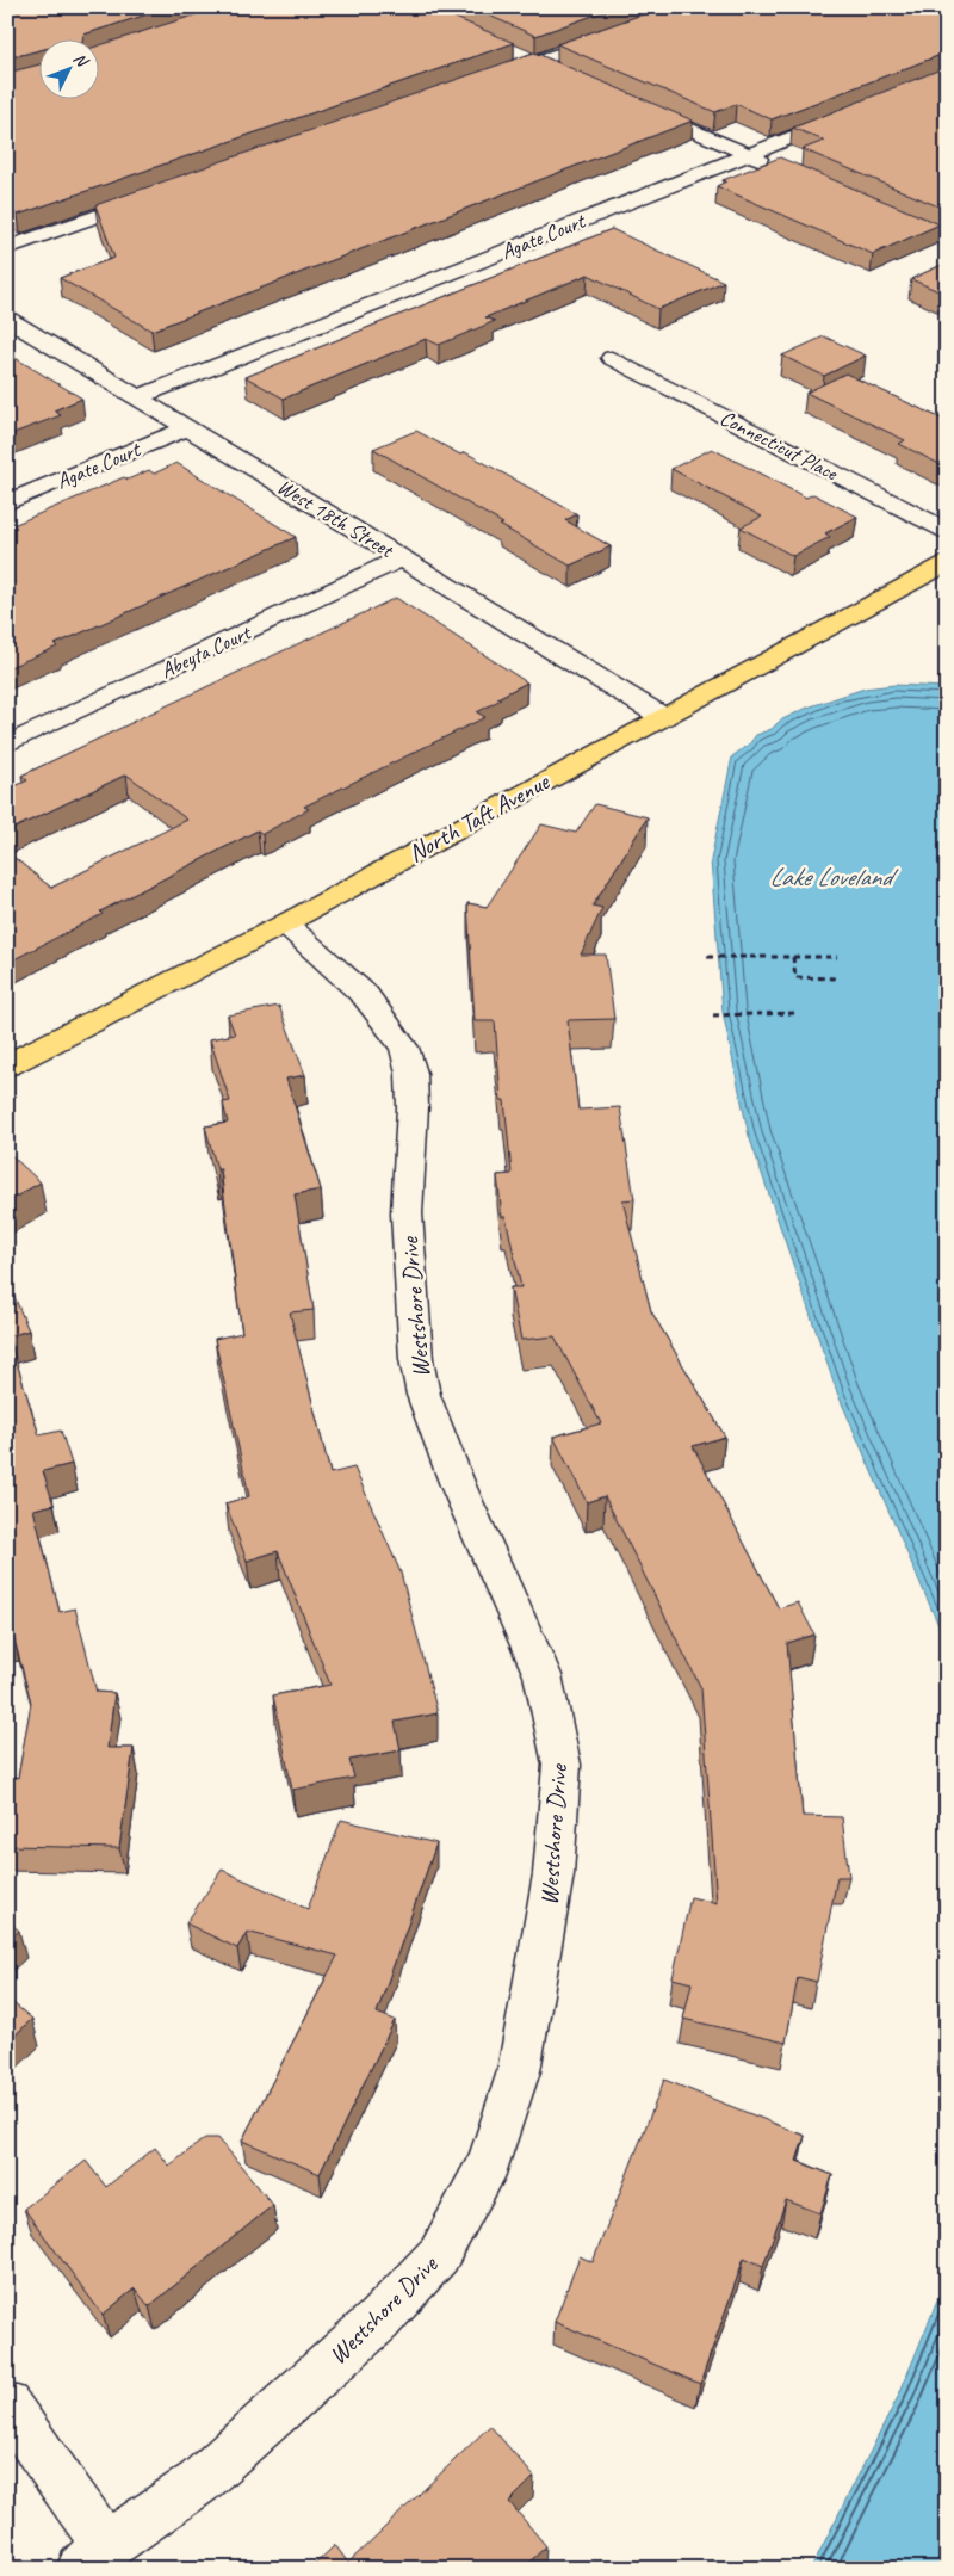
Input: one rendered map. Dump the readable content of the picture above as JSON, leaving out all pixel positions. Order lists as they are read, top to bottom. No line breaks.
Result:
{"streets":{"main road":["North Taft Avenue"],"street":["Agate Court","Connecticut Place","West 18th Street","Abeyta Court","Westshore Drive"]},"crossings":[["Agate Court","West 18th Street"],["West 18th Street","Abeyta Court"],["West 18th Street","North Taft Avenue"],["North Taft Avenue","Westshore Drive"]],"water":["Lake Loveland"],"north":"top right"}
